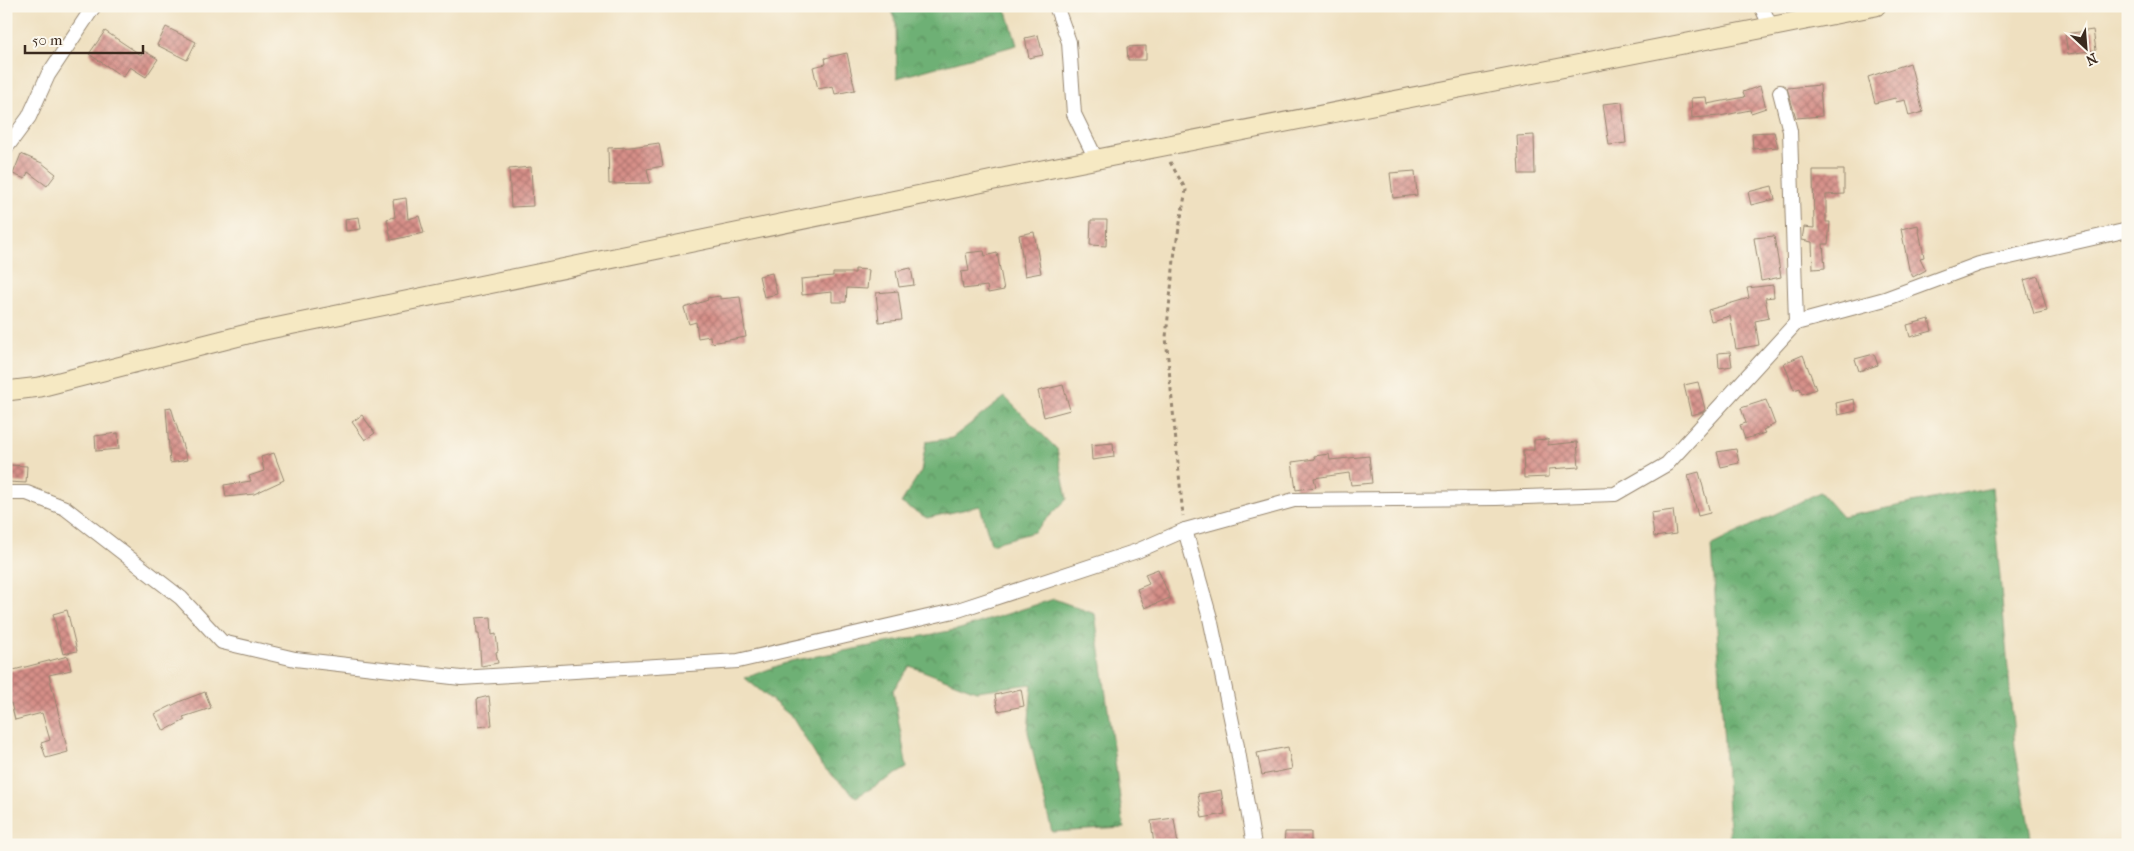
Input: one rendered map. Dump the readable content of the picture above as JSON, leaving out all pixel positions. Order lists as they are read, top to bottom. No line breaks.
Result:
{"scale_bar":"50 m","north":"bottom right"}
